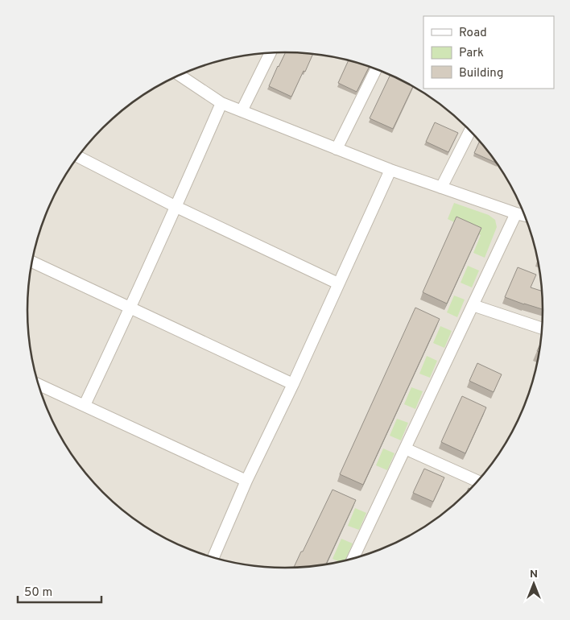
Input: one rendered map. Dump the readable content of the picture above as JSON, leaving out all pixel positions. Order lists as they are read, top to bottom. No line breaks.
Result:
{"legend":["Road","Park","Building"],"scale_bar":"50 m","north":"top"}
